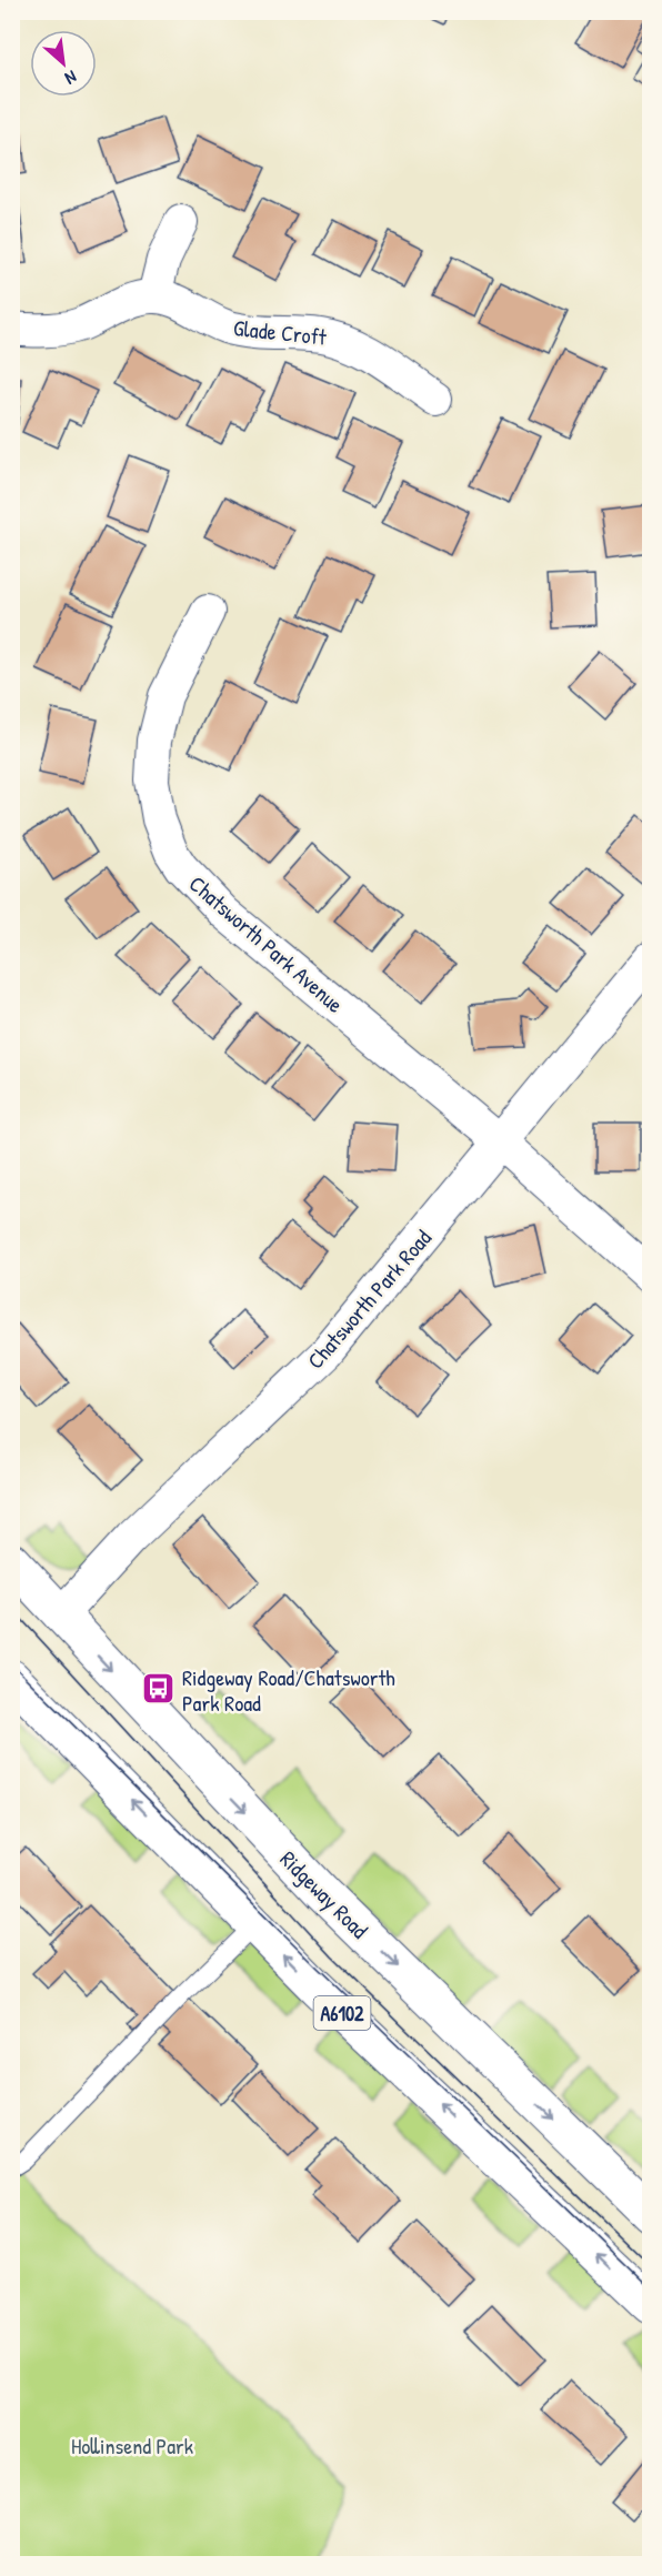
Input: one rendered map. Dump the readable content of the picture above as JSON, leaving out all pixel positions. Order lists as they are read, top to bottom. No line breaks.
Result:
{"streets":{"highway":["Ridgeway Road","A6102"],"street":["Glade Croft","Chatsworth Park Avenue","Chatsworth Park Road"]},"crossings":[["Chatsworth Park Avenue","Chatsworth Park Road"],["Chatsworth Park Road","Ridgeway Road"]],"parks":["Hollinsend Park"],"places":{"bus stop":["Ridgeway Road/Chatsworth Park Road"]},"north":"bottom right"}
